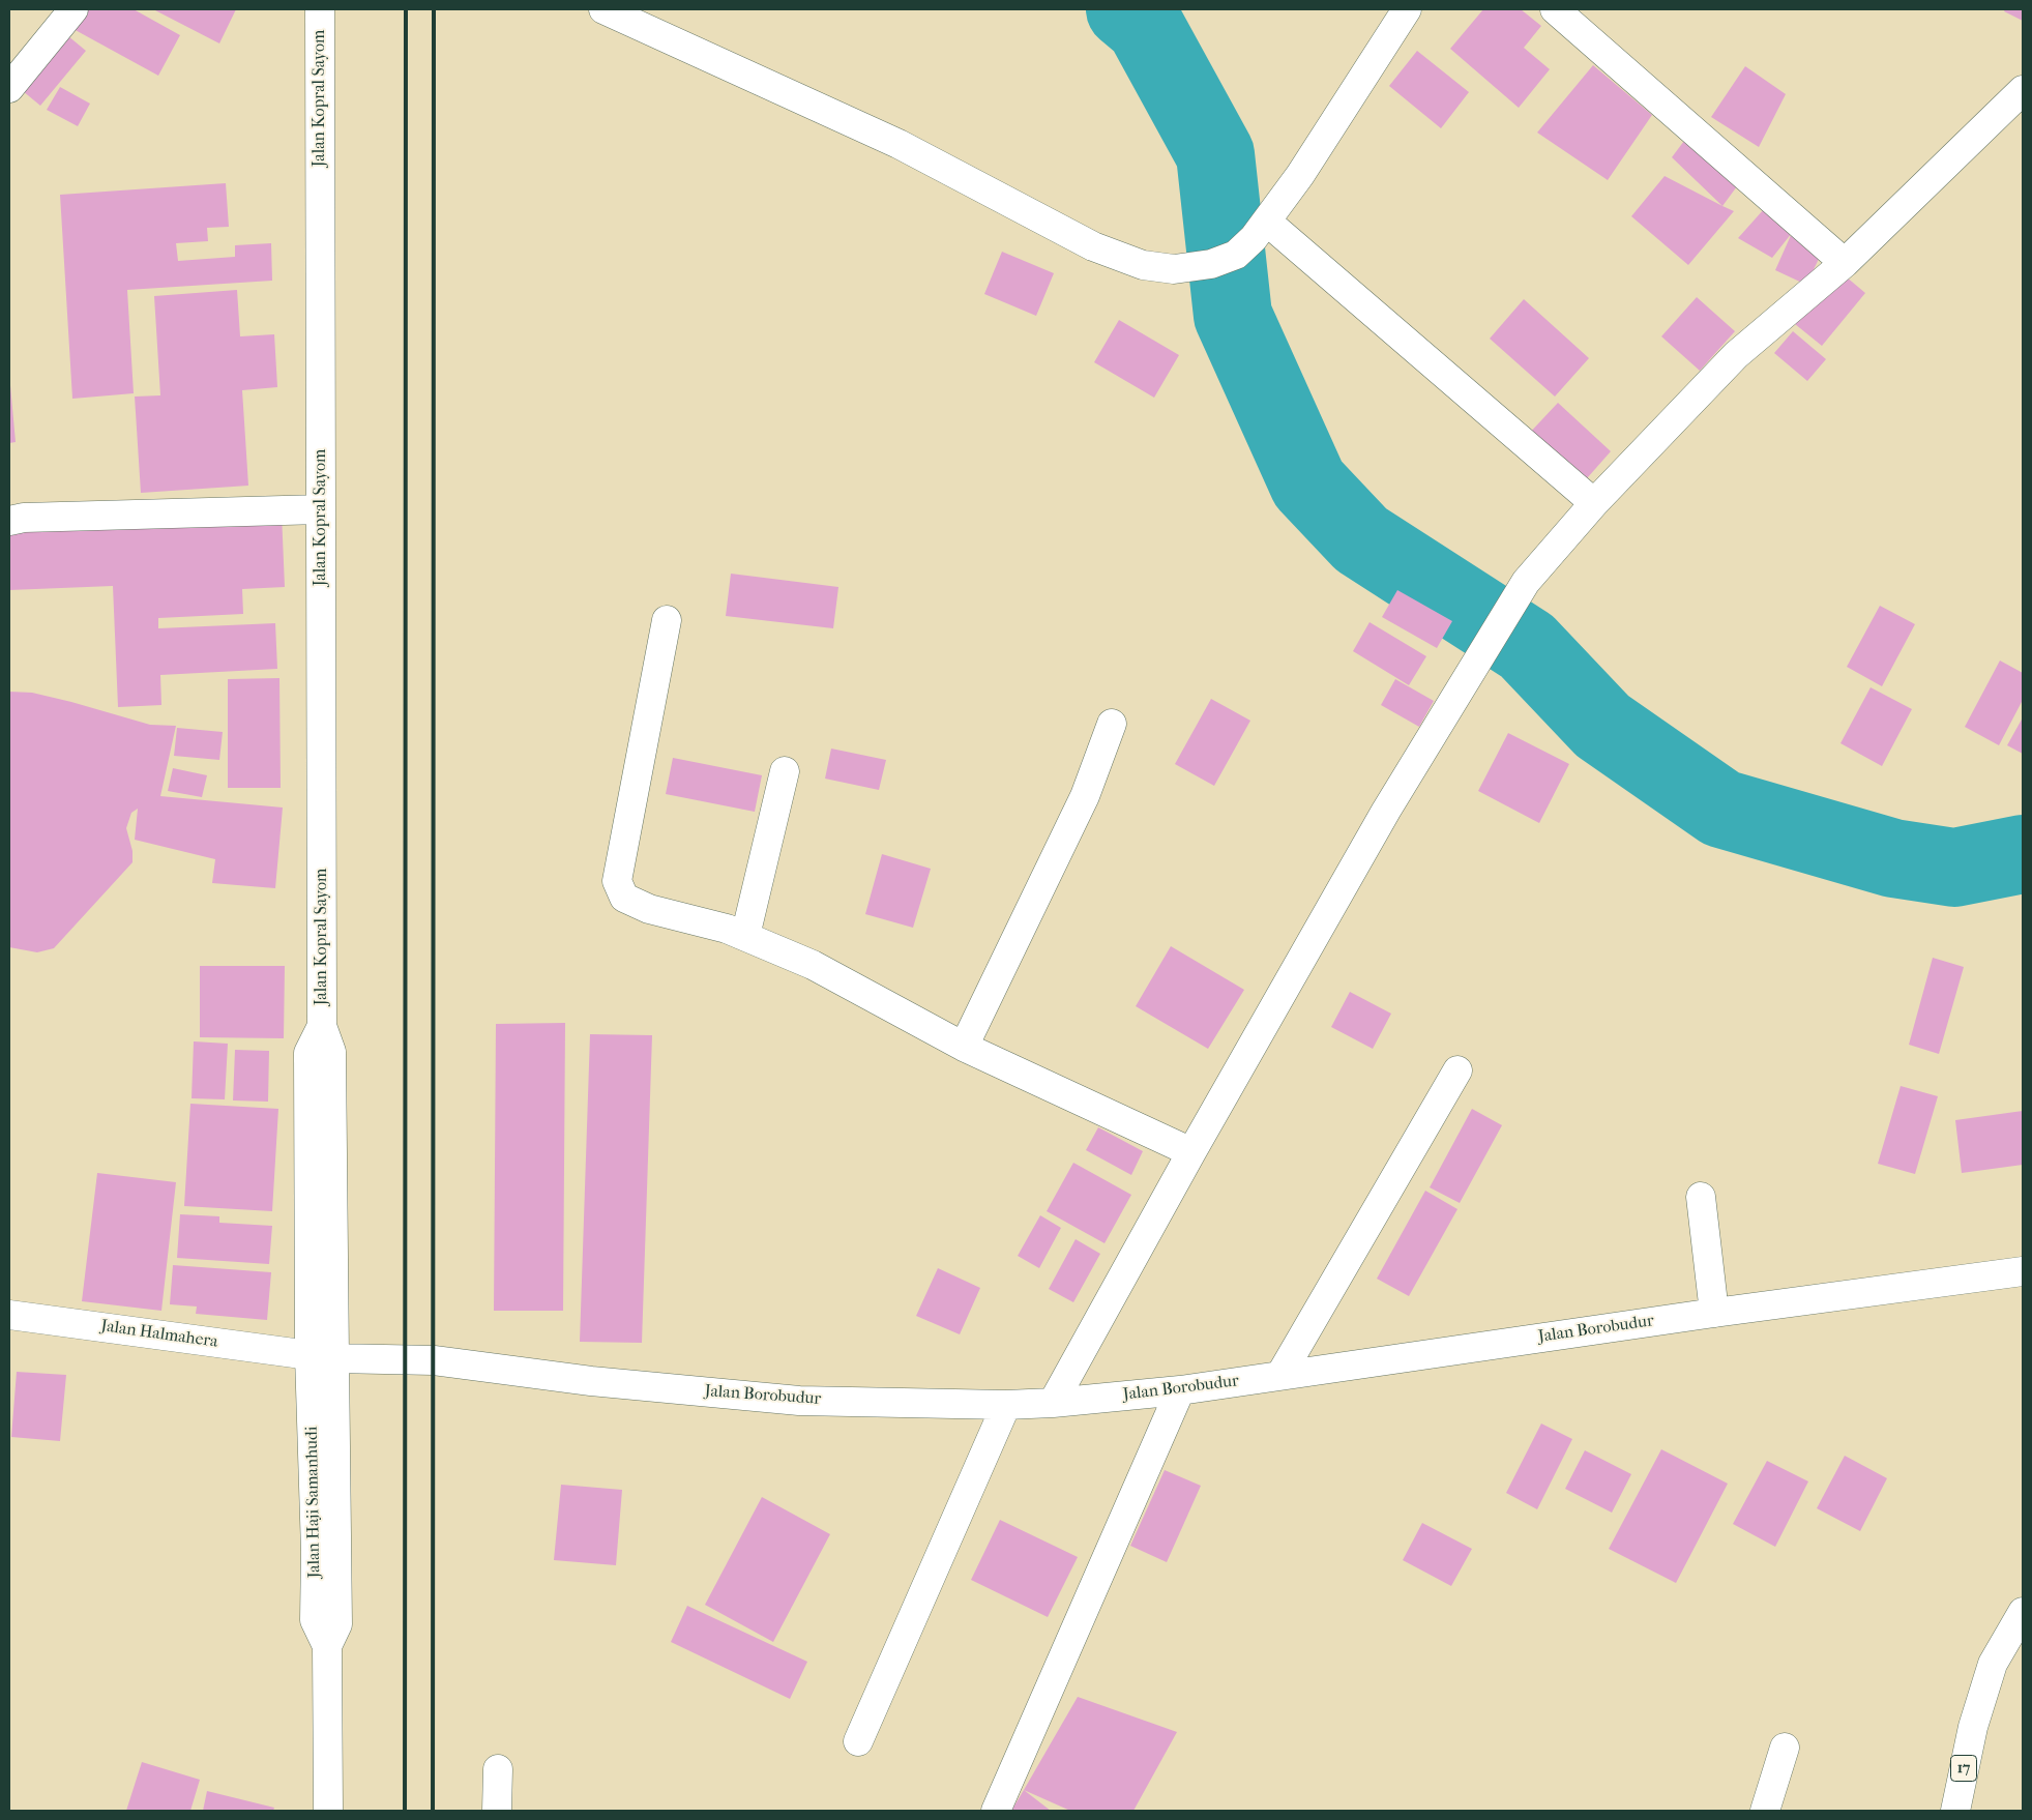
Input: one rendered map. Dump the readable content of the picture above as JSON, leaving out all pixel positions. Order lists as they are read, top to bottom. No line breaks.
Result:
{"streets":{"main road":["Jalan Kopral Sayom","Jalan Borobudur","Jalan Halmahera","Jalan Haji Samanhudi","17"]},"crossings":[["Jalan Kopral Sayom","Jalan Borobudur"],["Jalan Kopral Sayom","Jalan Halmahera"],["Jalan Kopral Sayom","Jalan Haji Samanhudi"],["Jalan Borobudur","Jalan Halmahera"],["Jalan Borobudur","Jalan Haji Samanhudi"],["Jalan Halmahera","Jalan Haji Samanhudi"]]}
